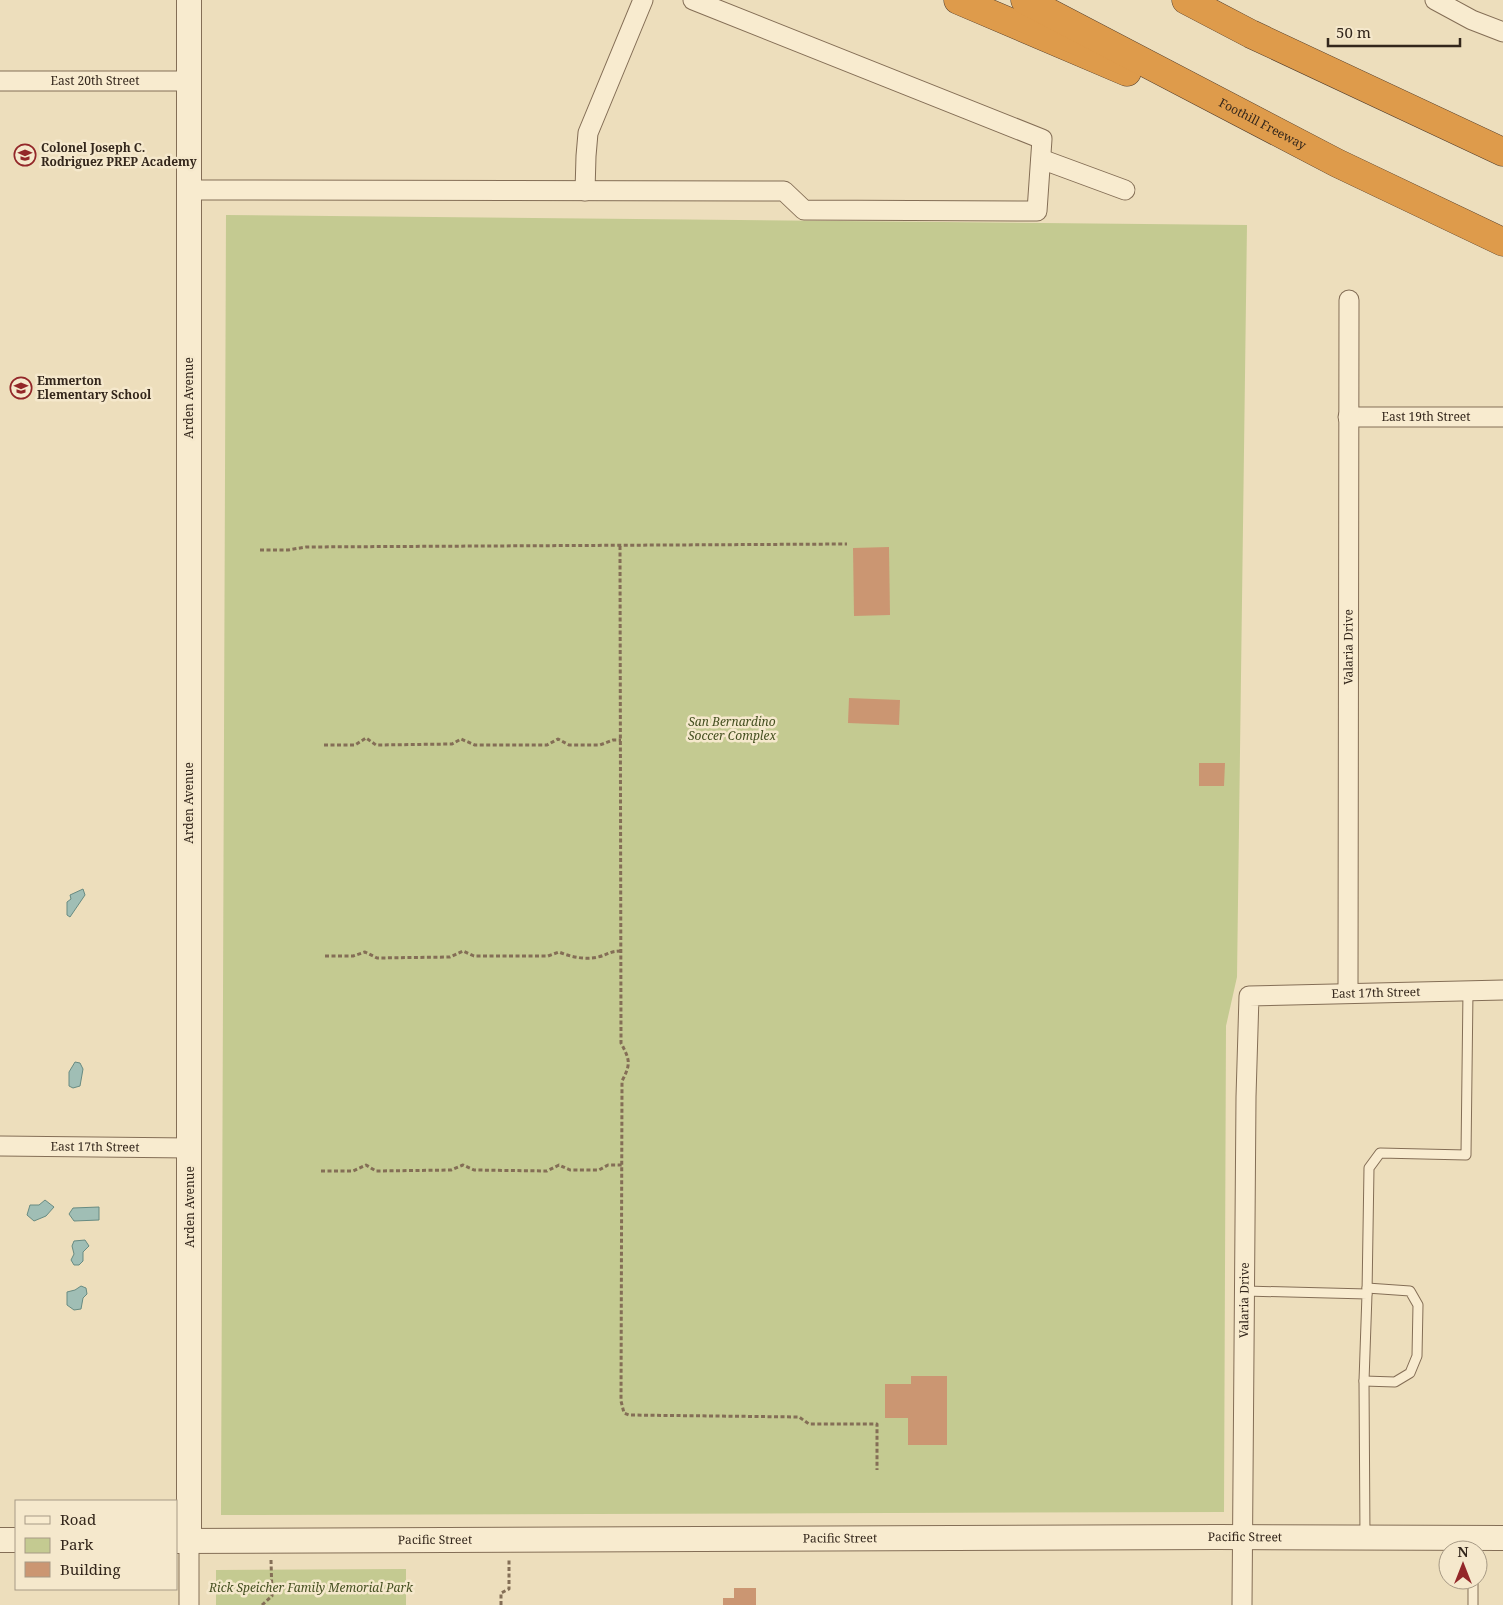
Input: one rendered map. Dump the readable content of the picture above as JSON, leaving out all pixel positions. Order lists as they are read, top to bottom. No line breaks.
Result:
{"streets":{"highway":["Foothill Freeway"],"street":["East 20th Street","Arden Avenue","East 19th Street","Valaria Drive","East 17th Street","Pacific Street"]},"crossings":[["East 20th Street","Arden Avenue"],["Arden Avenue","East 17th Street"],["Arden Avenue","Pacific Street"],["East 19th Street","Valaria Drive"],["Valaria Drive","East 17th Street"],["Valaria Drive","Pacific Street"]],"parks":["San Bernardino Soccer Complex","Rick Speicher Family Memorial Park"],"places":{"school or university":["Colonel Joseph C. Rodriguez PREP Academy","Emmerton Elementary School"]},"legend":["Road","Park","Building"],"scale_bar":"50 m","north":"top"}
